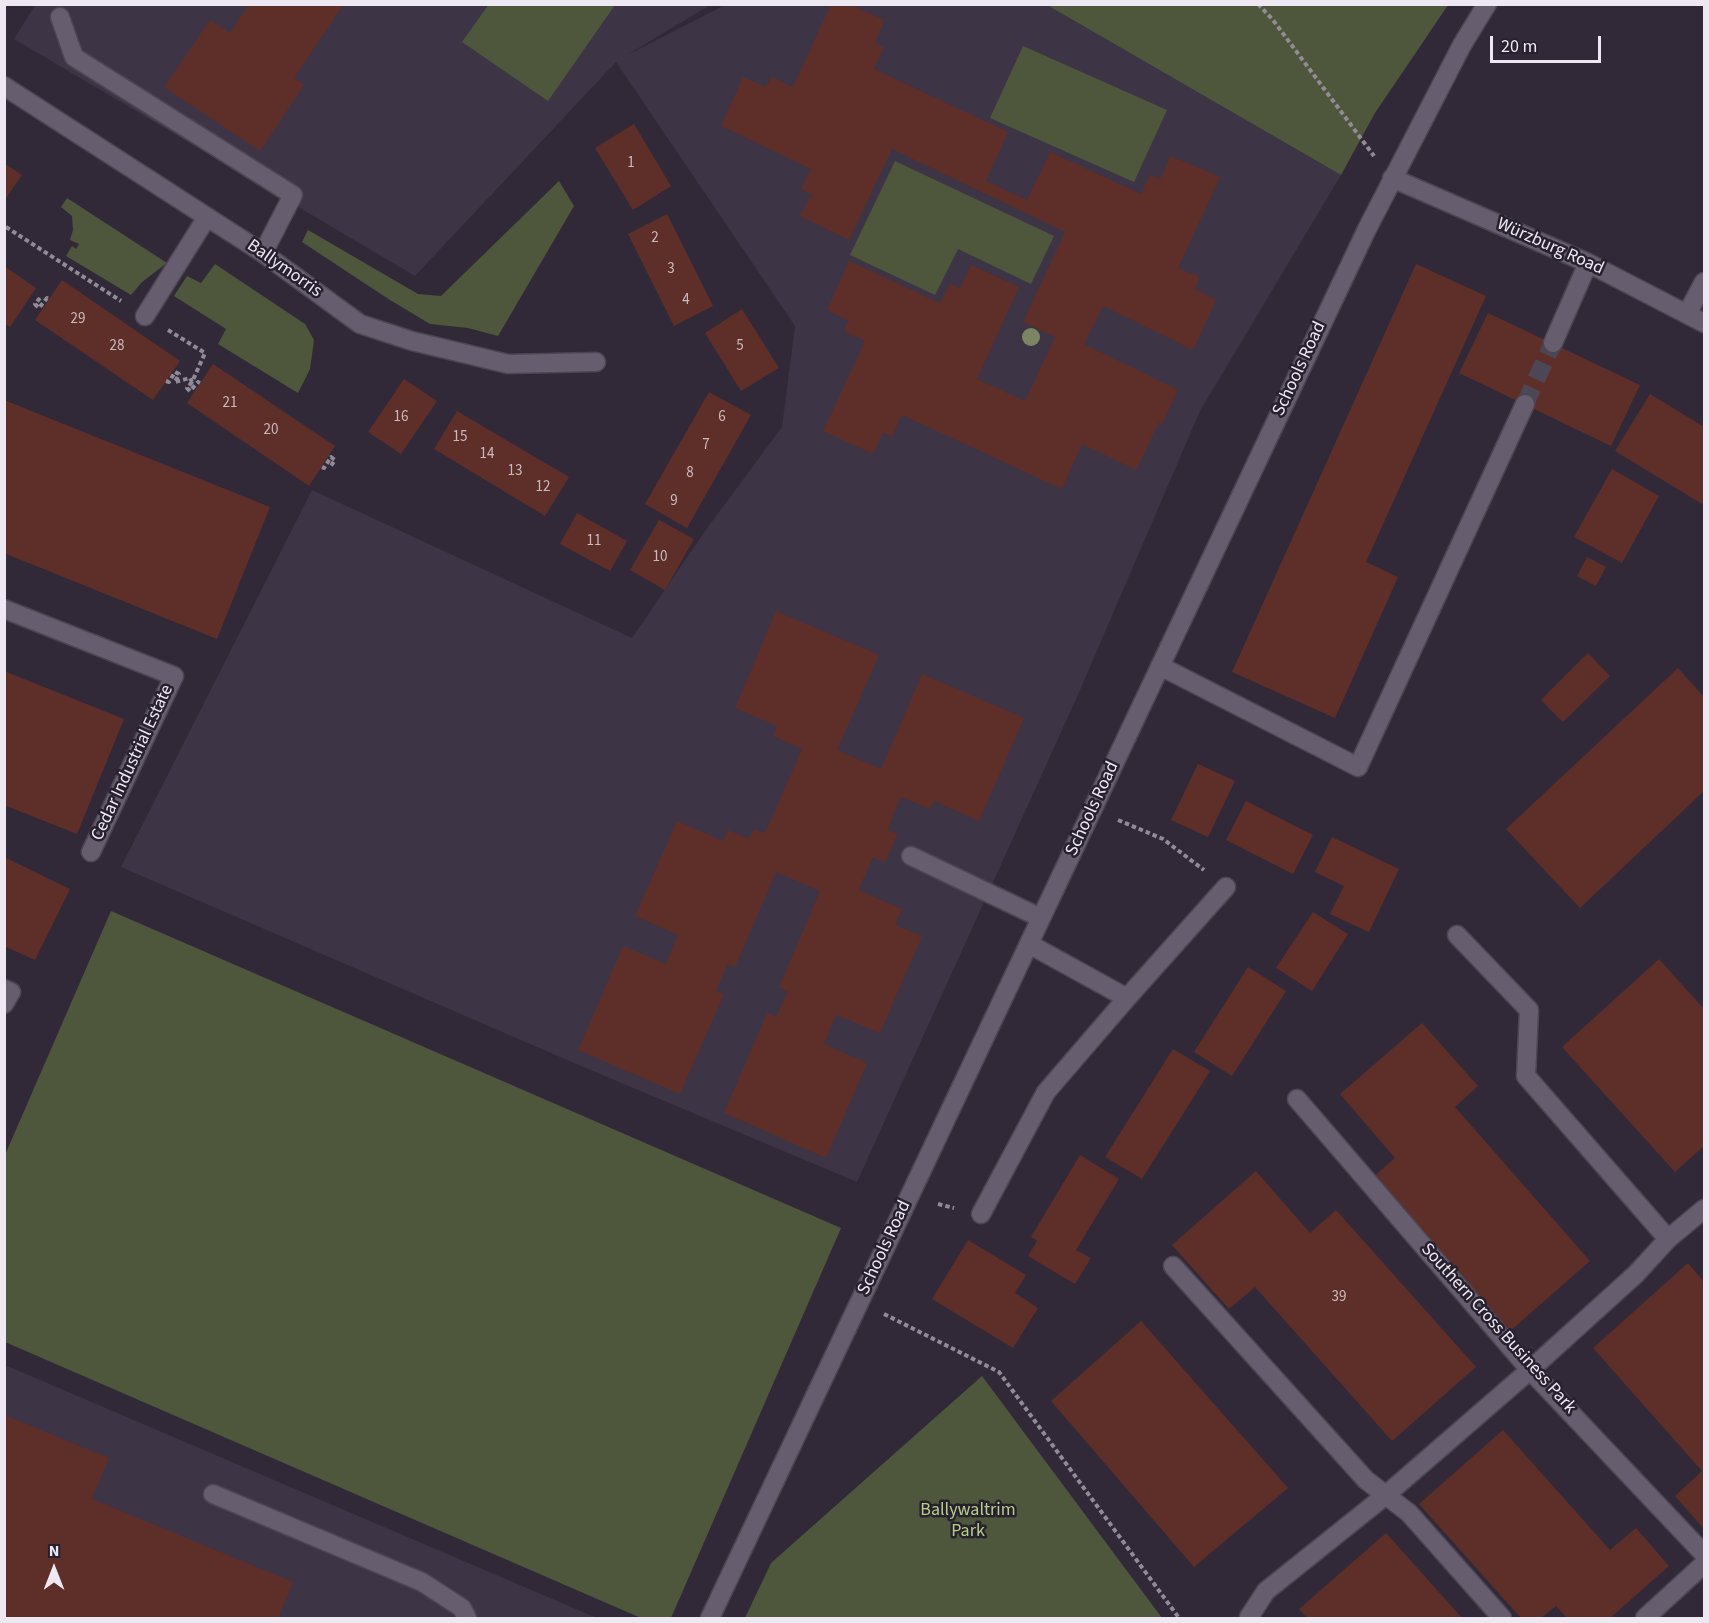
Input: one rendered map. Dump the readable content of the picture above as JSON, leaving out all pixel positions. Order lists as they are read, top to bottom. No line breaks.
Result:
{"streets":{"street":["Würzburg Road","Ballymorris","Schools Road","Cedar Industrial Estate","Southern Cross Business Park"]},"crossings":[["Würzburg Road","Schools Road"]],"parks":["Ballywaltrim Park"],"house_numbers":["1","2","3","4","29","28","5","21","16","6","20","15","7","14","13","8","12","9","11","10","39"],"scale_bar":"20 m","north":"top"}
